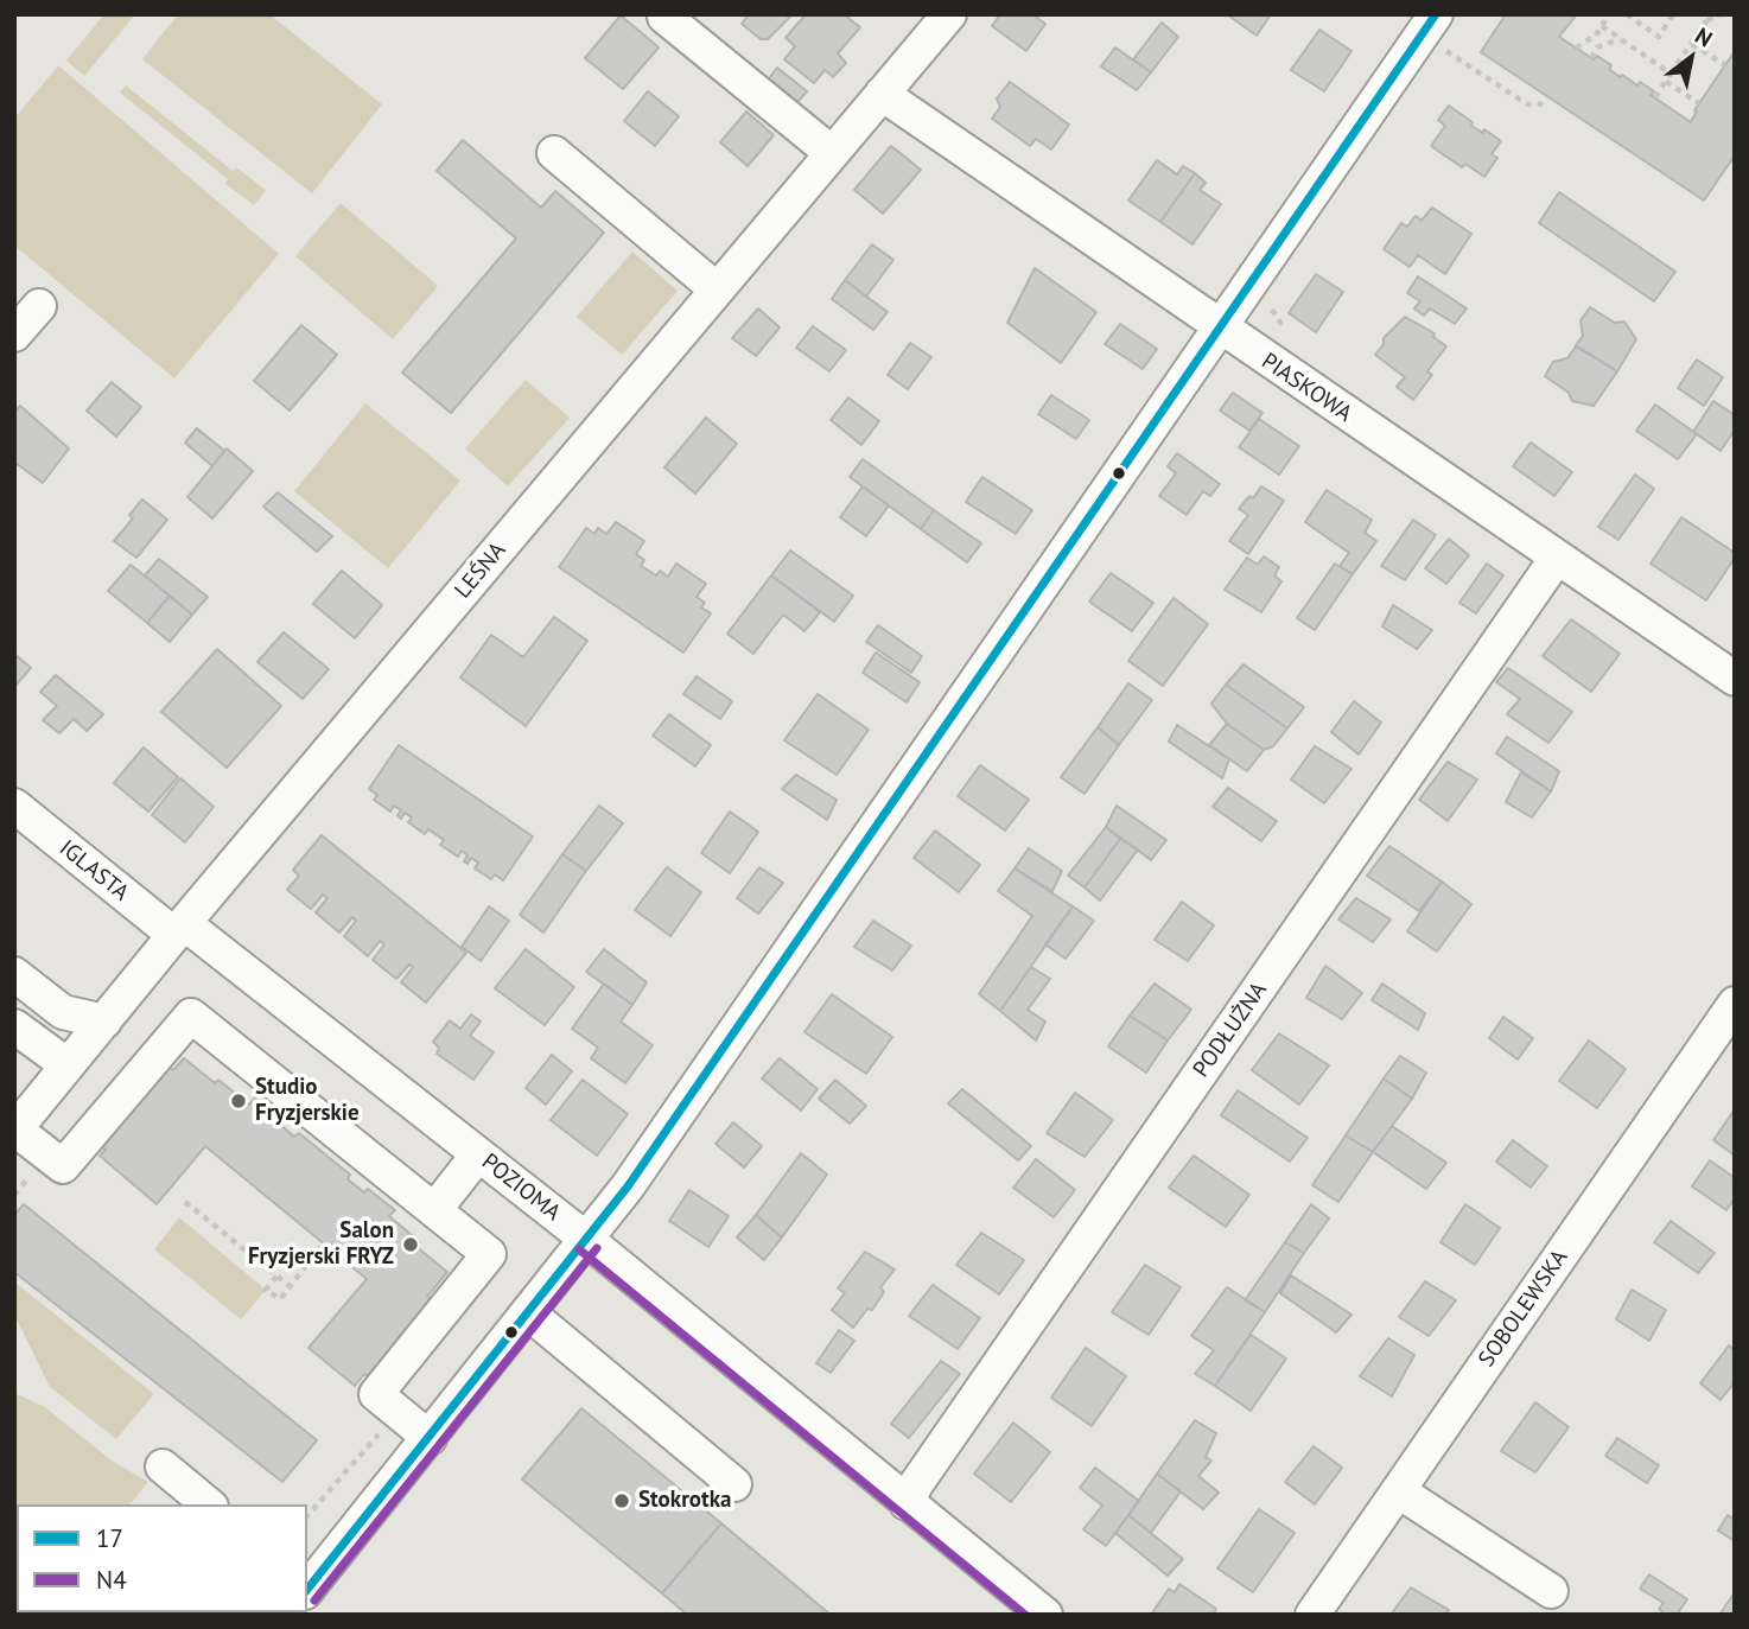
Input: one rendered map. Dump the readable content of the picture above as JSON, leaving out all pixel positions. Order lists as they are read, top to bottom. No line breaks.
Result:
{"streets":{"street":["PIASKOWA","LEŚNA","IGLASTA","PODŁUŻNA","POZIOMA","SOBOLEWSKA"]},"crossings":[["PIASKOWA","LEŚNA"],["PIASKOWA","PODŁUŻNA"],["LEŚNA","IGLASTA"],["LEŚNA","POZIOMA"],["IGLASTA","POZIOMA"],["PODŁUŻNA","POZIOMA"]],"places":["Studio Fryzjerskie","Salon Fryzjerski FRYZ","Stokrotka"],"lines":["transit line 17","transit line N4"],"legend":["17","N4"],"north":"top right"}
